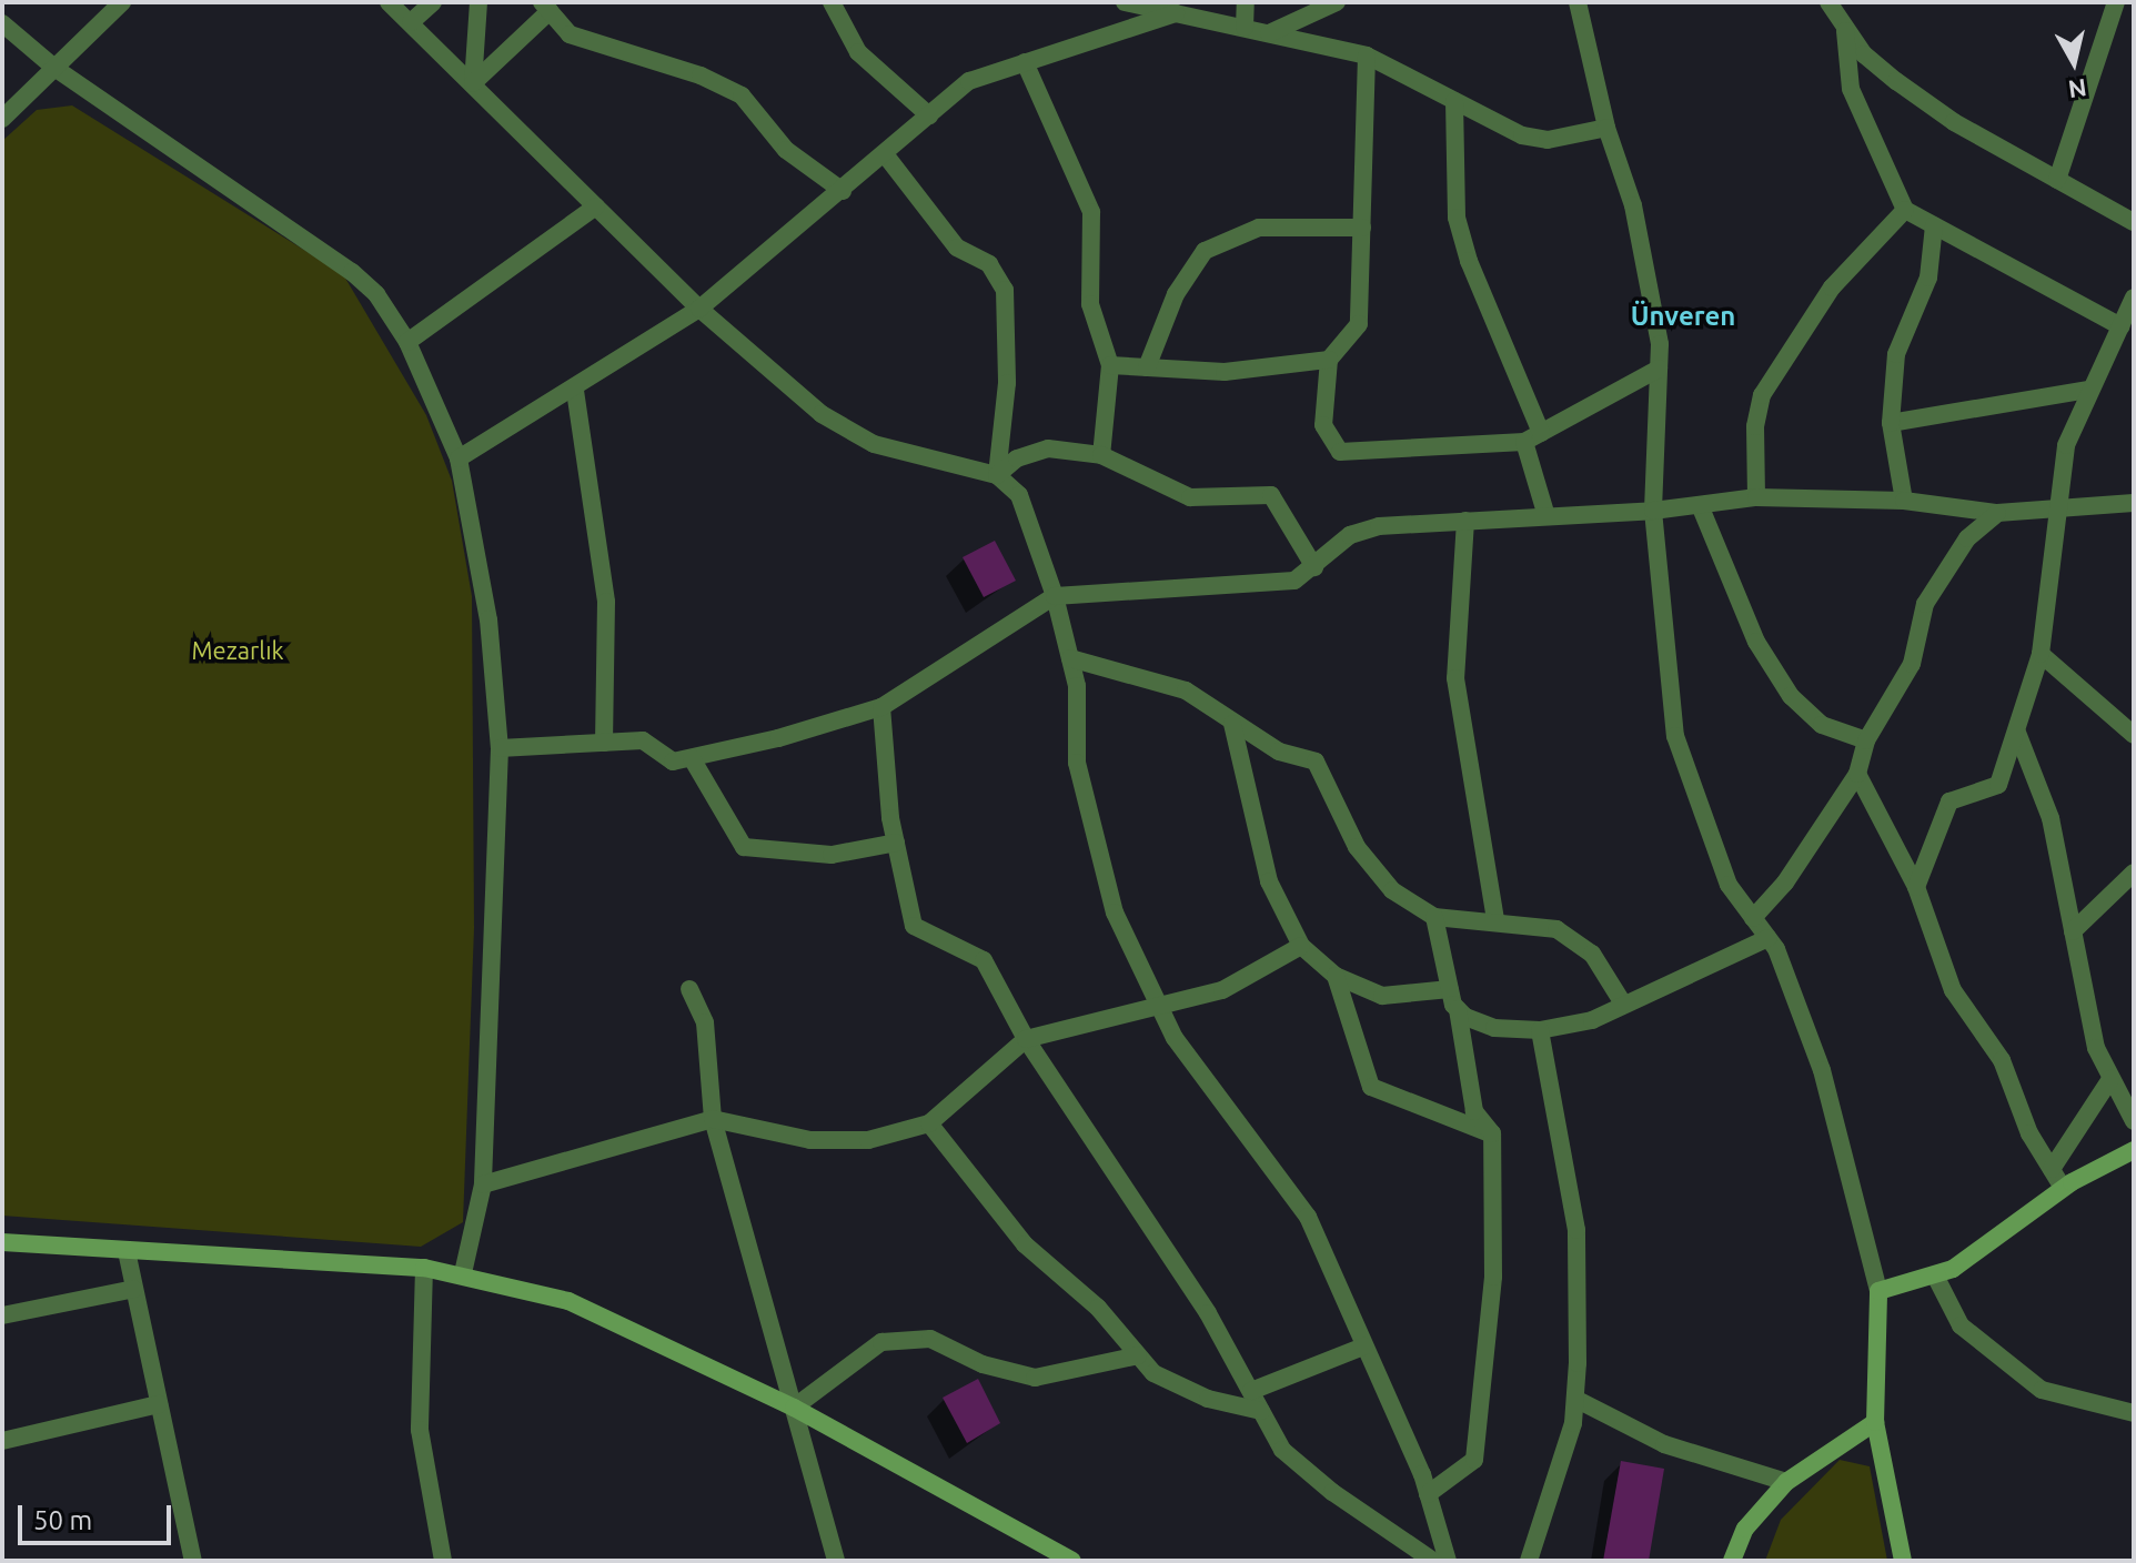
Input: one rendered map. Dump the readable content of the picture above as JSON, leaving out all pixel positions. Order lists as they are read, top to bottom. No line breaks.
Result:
{"districts":["Ünveren"],"parks":["Mezarlık"],"scale_bar":"50 m","north":"bottom"}
